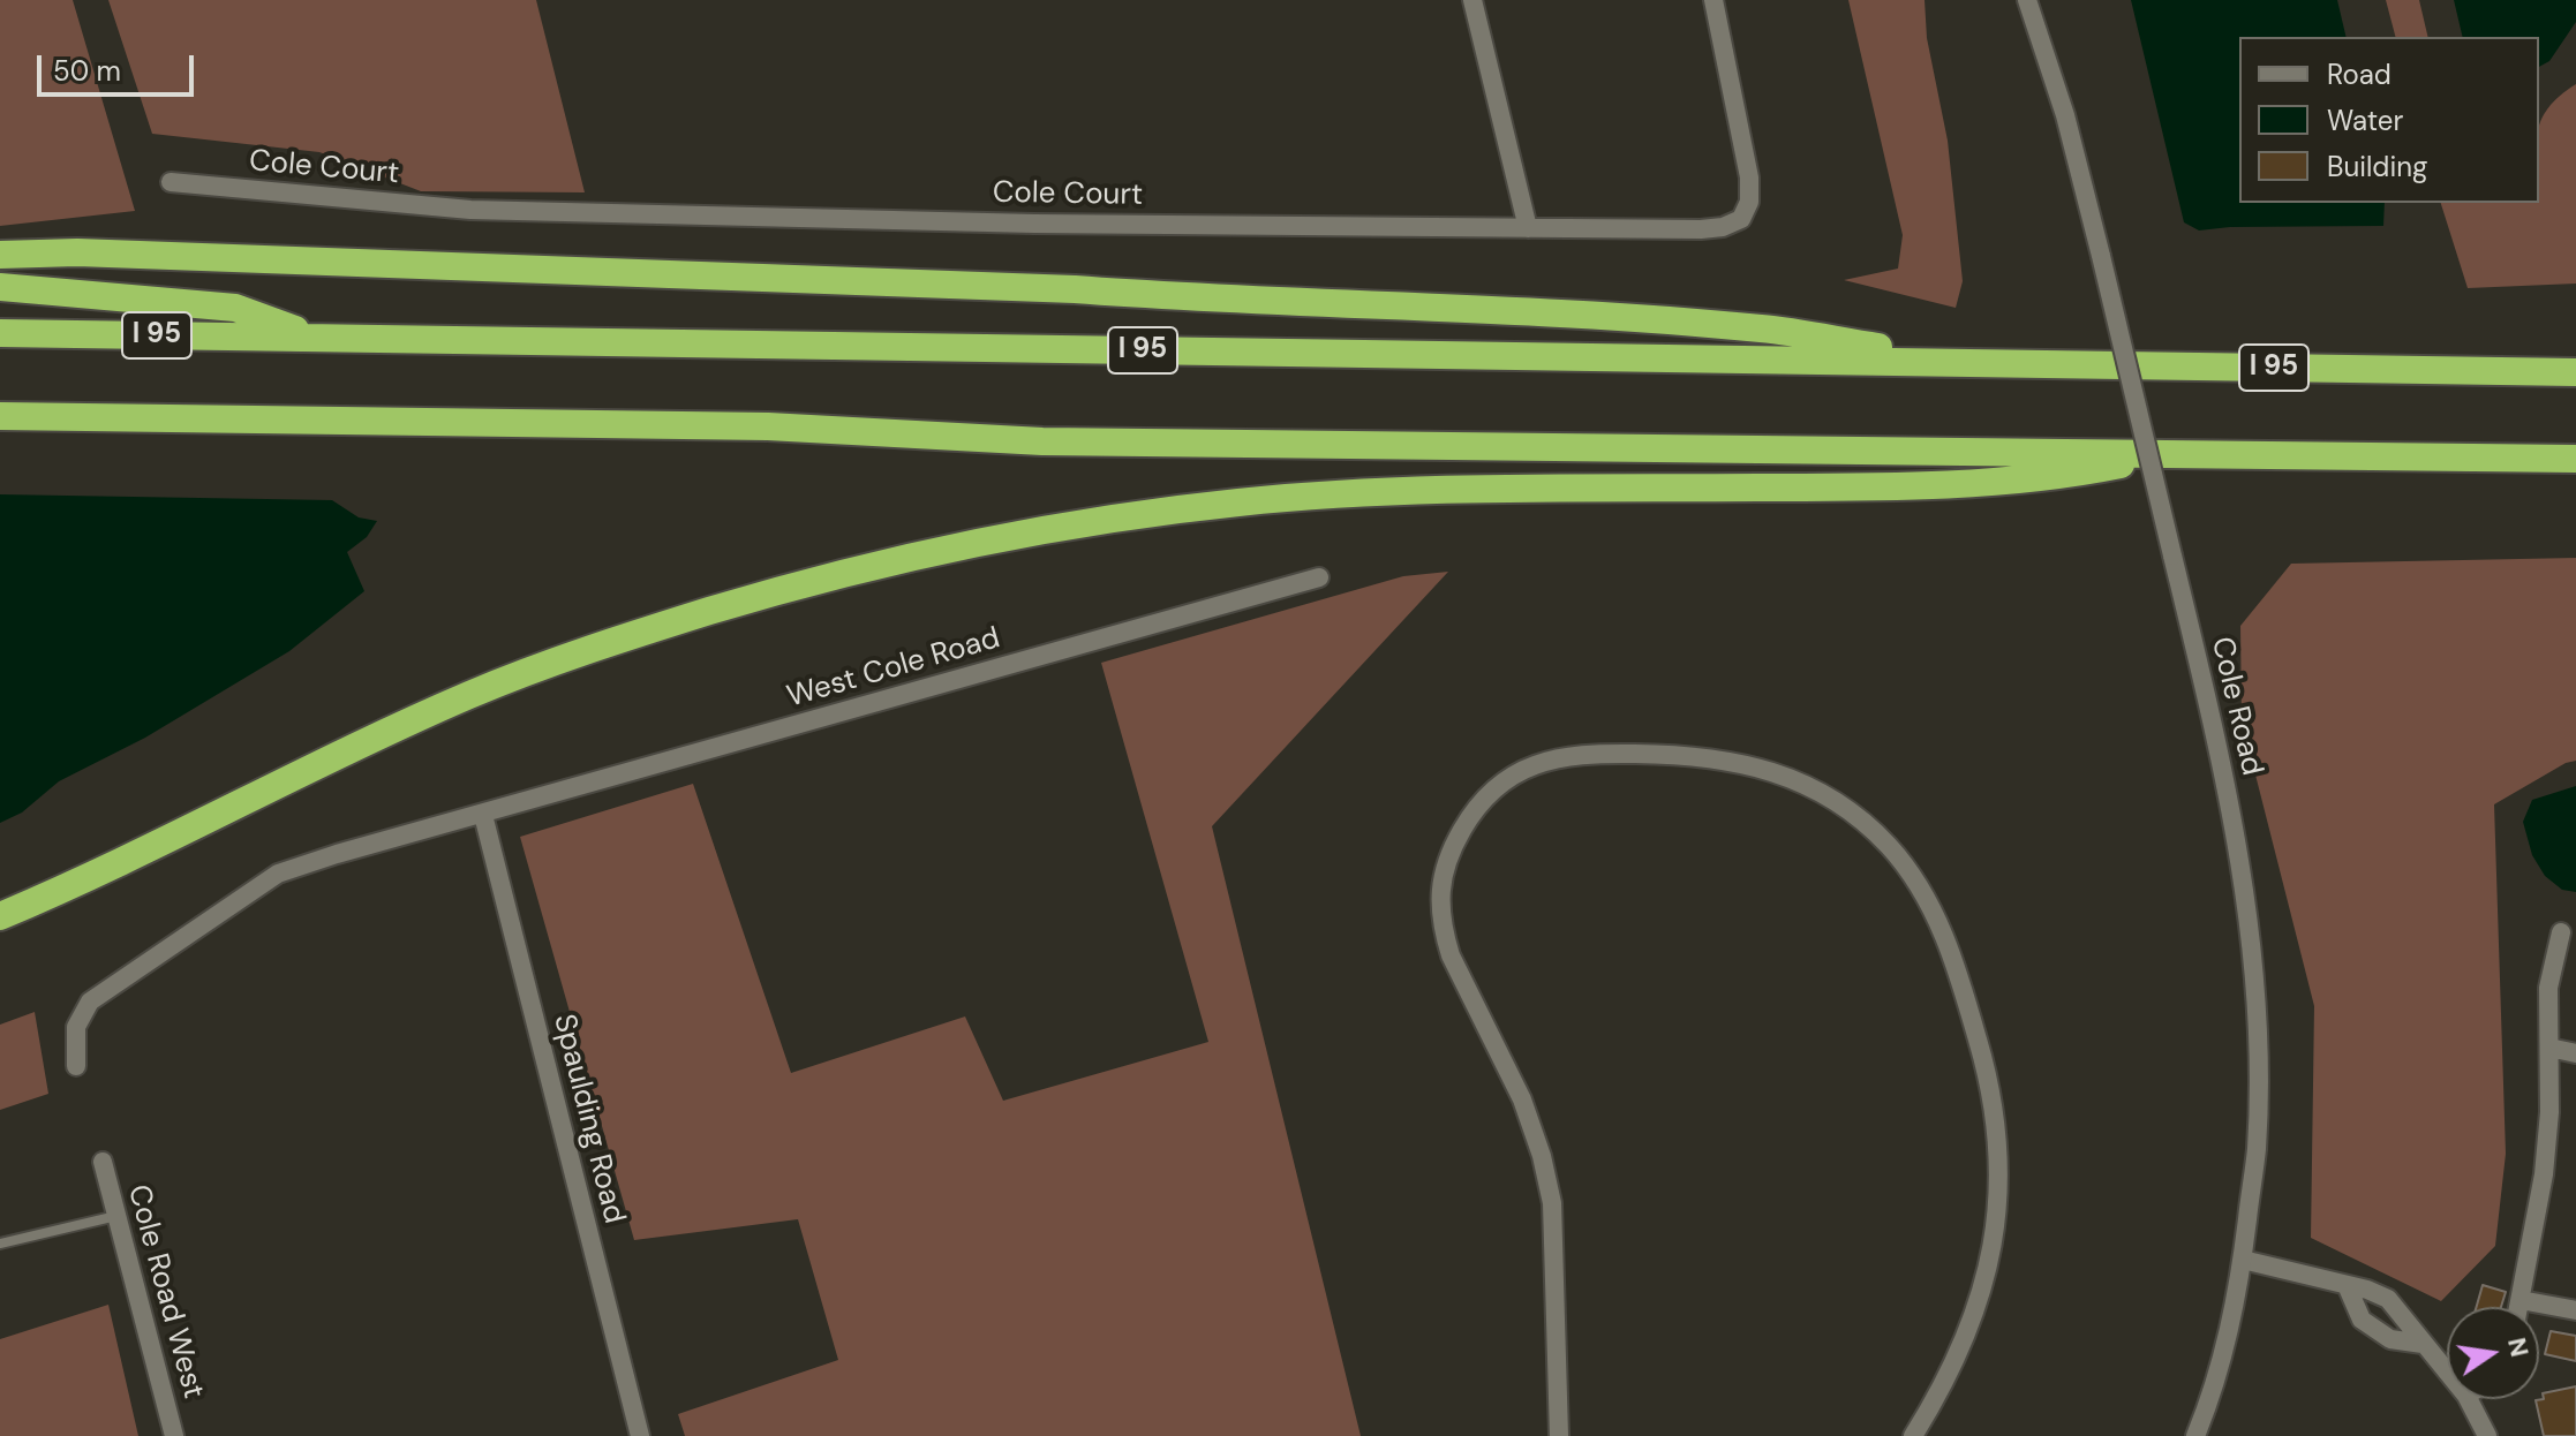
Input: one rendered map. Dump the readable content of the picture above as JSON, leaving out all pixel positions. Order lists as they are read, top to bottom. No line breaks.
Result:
{"streets":{"highway":["I 95"],"street":["Cole Court","West Cole Road","Cole Road","Spaulding Road","Cole Road West"]},"crossings":[["West Cole Road","Spaulding Road"]],"legend":["Road","Water","Building"],"scale_bar":"50 m","north":"right"}
